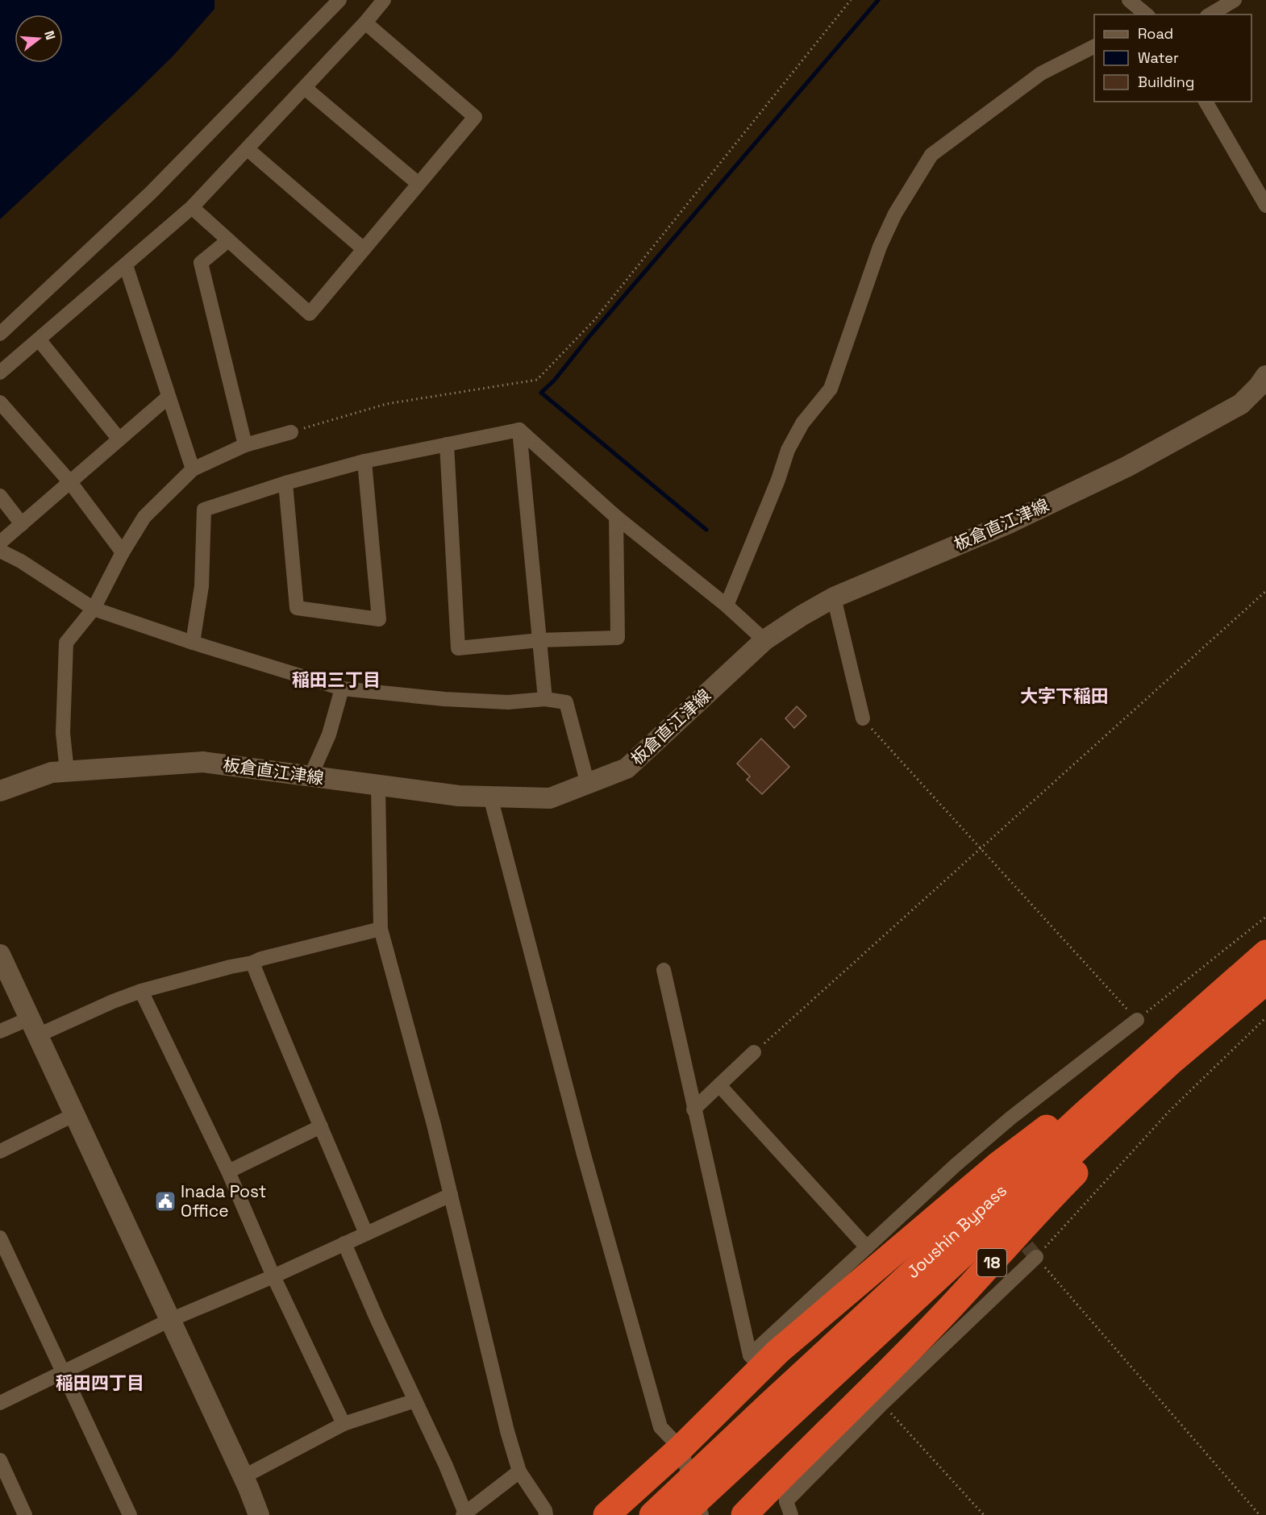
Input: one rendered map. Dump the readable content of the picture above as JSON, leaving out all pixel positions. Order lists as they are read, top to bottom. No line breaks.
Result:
{"streets":{"highway":["Joushin Bypass","18"],"main road":["板倉直江津線"]},"crossings":[["Joushin Bypass","18"]],"districts":["稲田三丁目","大字下稲田","稲田四丁目"],"places":{"public building":["Inada Post Office"]},"legend":["Road","Water","Building"],"north":"right"}
